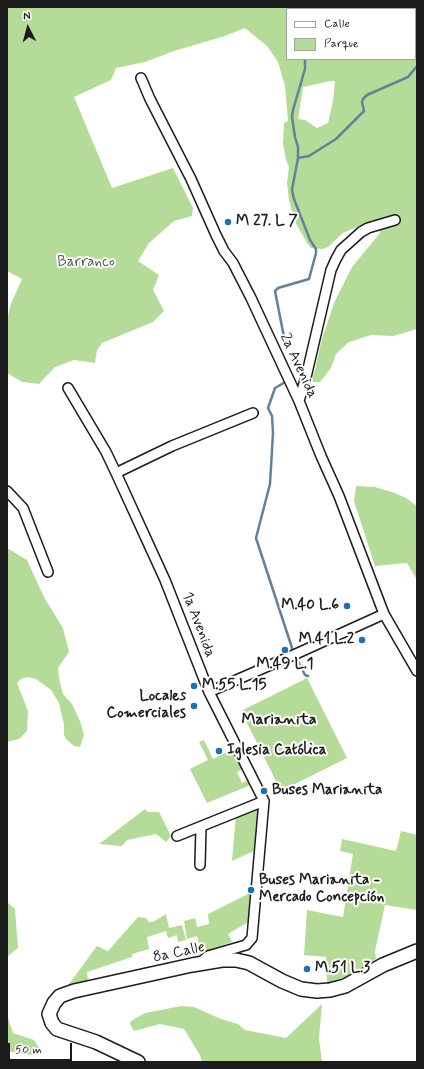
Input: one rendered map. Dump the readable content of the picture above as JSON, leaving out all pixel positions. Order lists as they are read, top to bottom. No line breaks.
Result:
{"streets":{"main road":["8a Calle"],"street":["2a Avenida","1a Avenida"]},"districts":["Marianita"],"parks":["Barranco"],"places":["M 27. L 7","M.40 L.6","M.41 L.2","M.49 L.1","M.55 L.15","Locales Comerciales","Iglesia Católica","Buses Marianita","Buses Marianita - Mercado Concepción","M.51 L.3"],"legend":["Calle","Parque"],"scale_bar":"50 m","north":"top"}
